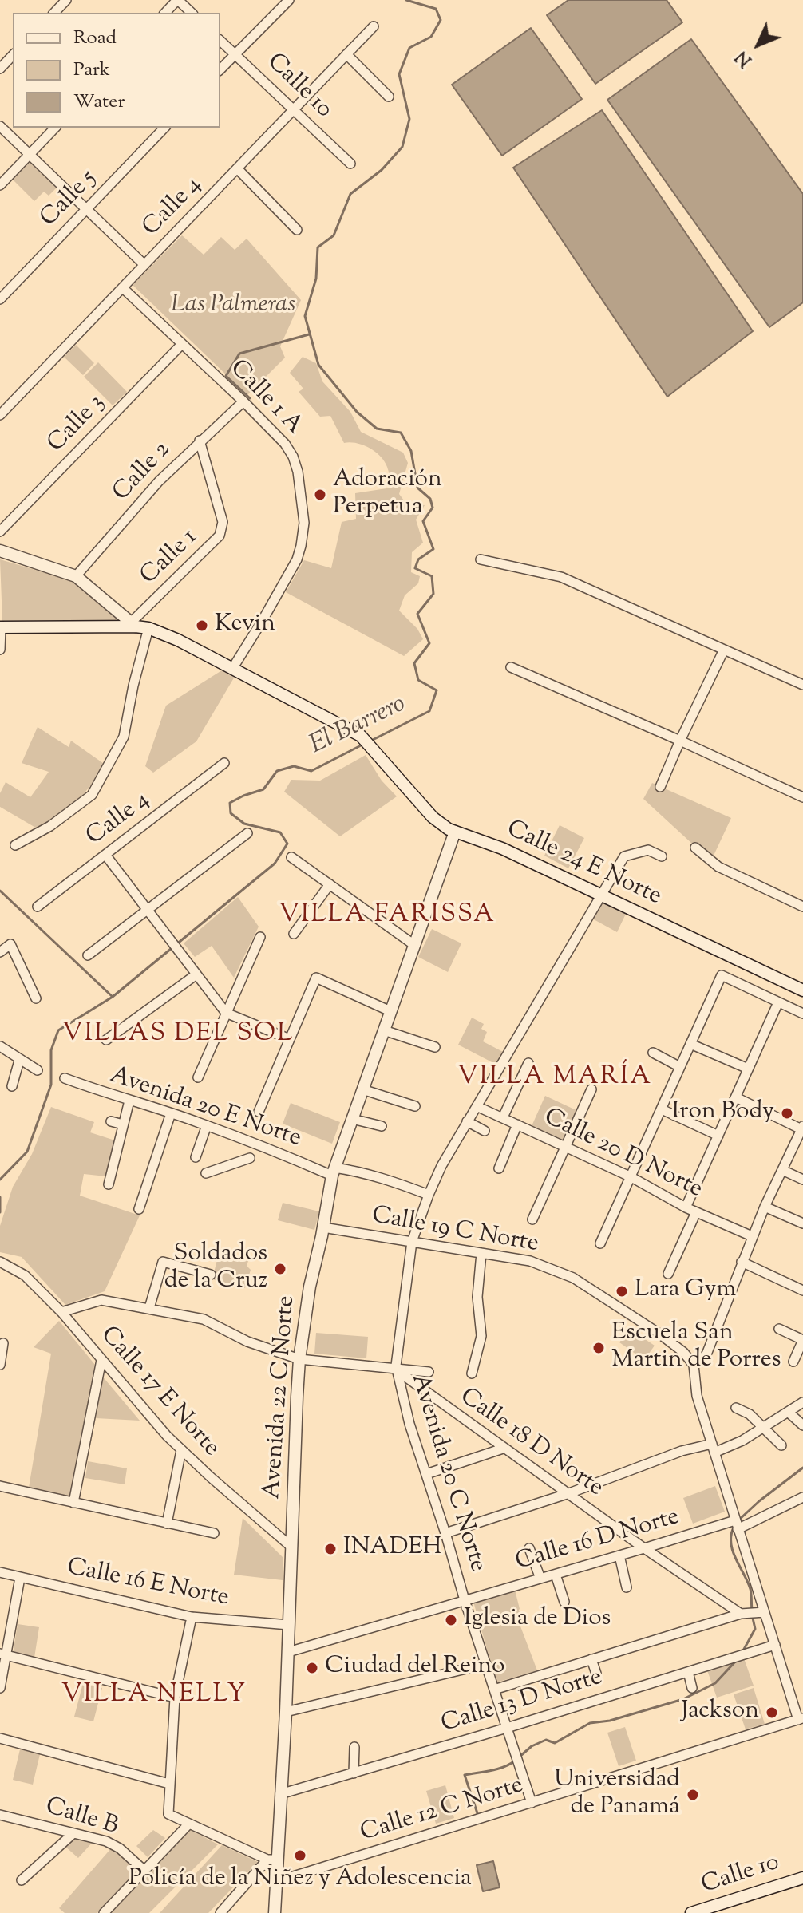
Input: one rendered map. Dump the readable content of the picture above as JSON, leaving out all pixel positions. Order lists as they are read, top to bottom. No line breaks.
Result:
{"streets":{"street":["Calle 10","Calle 5","Calle 4","Calle 1 A","Calle 3","Calle 2","Calle 1","Calle 24 E Norte","Avenida 20 E Norte","Calle 20 D Norte","Calle 19 C Norte","Calle 17 E Norte","Avenida 22 C Norte","Calle 18 D Norte","Avenida 20 C Norte","Calle 16 D Norte","Calle 16 E Norte","Calle 13 D Norte","Calle 12 C Norte","Calle B"]},"crossings":[["Calle 10","Calle 4"],["Calle 4","Calle 1 A"],["Calle 1 A","Calle 3"],["Calle 1 A","Calle 2"],["Calle 1 A","Calle 24 E Norte"],["Calle 2","Calle 1"],["Calle 1","Calle 24 E Norte"],["Calle 24 E Norte","Avenida 22 C Norte"],["Calle 24 E Norte","Avenida 20 C Norte"],["Avenida 20 E Norte","Avenida 22 C Norte"],["Avenida 20 E Norte","Avenida 20 C Norte"],["Calle 20 D Norte","Avenida 20 C Norte"],["Calle 19 C Norte","Avenida 22 C Norte"],["Calle 19 C Norte","Avenida 20 C Norte"],["Calle 17 E Norte","Avenida 22 C Norte"],["Avenida 22 C Norte","Calle 16 D Norte"],["Avenida 22 C Norte","Calle 16 E Norte"],["Avenida 22 C Norte","Calle 13 D Norte"],["Avenida 22 C Norte","Calle 12 C Norte"],["Calle 18 D Norte","Avenida 20 C Norte"],["Calle 18 D Norte","Calle 16 D Norte"],["Avenida 20 C Norte","Calle 16 D Norte"],["Avenida 20 C Norte","Calle 13 D Norte"],["Avenida 20 C Norte","Calle 12 C Norte"]],"districts":["VILLA FARISSA","VILLAS DEL SOL","VILLA MARÍA","VILLA NELLY"],"water":["El Barrero"],"parks":["Las Palmeras"],"places":["Adoración Perpetua","Kevin","Iron Body","Soldados de la Cruz","Lara Gym","Escuela San Martin de Porres","INADEH","Iglesia de Dios","Ciudad del Reino","Jackson","Universidad de Panamá","Policía de la Niñez y Adolescencia"],"legend":["Road","Park","Water"],"north":"bottom left"}
